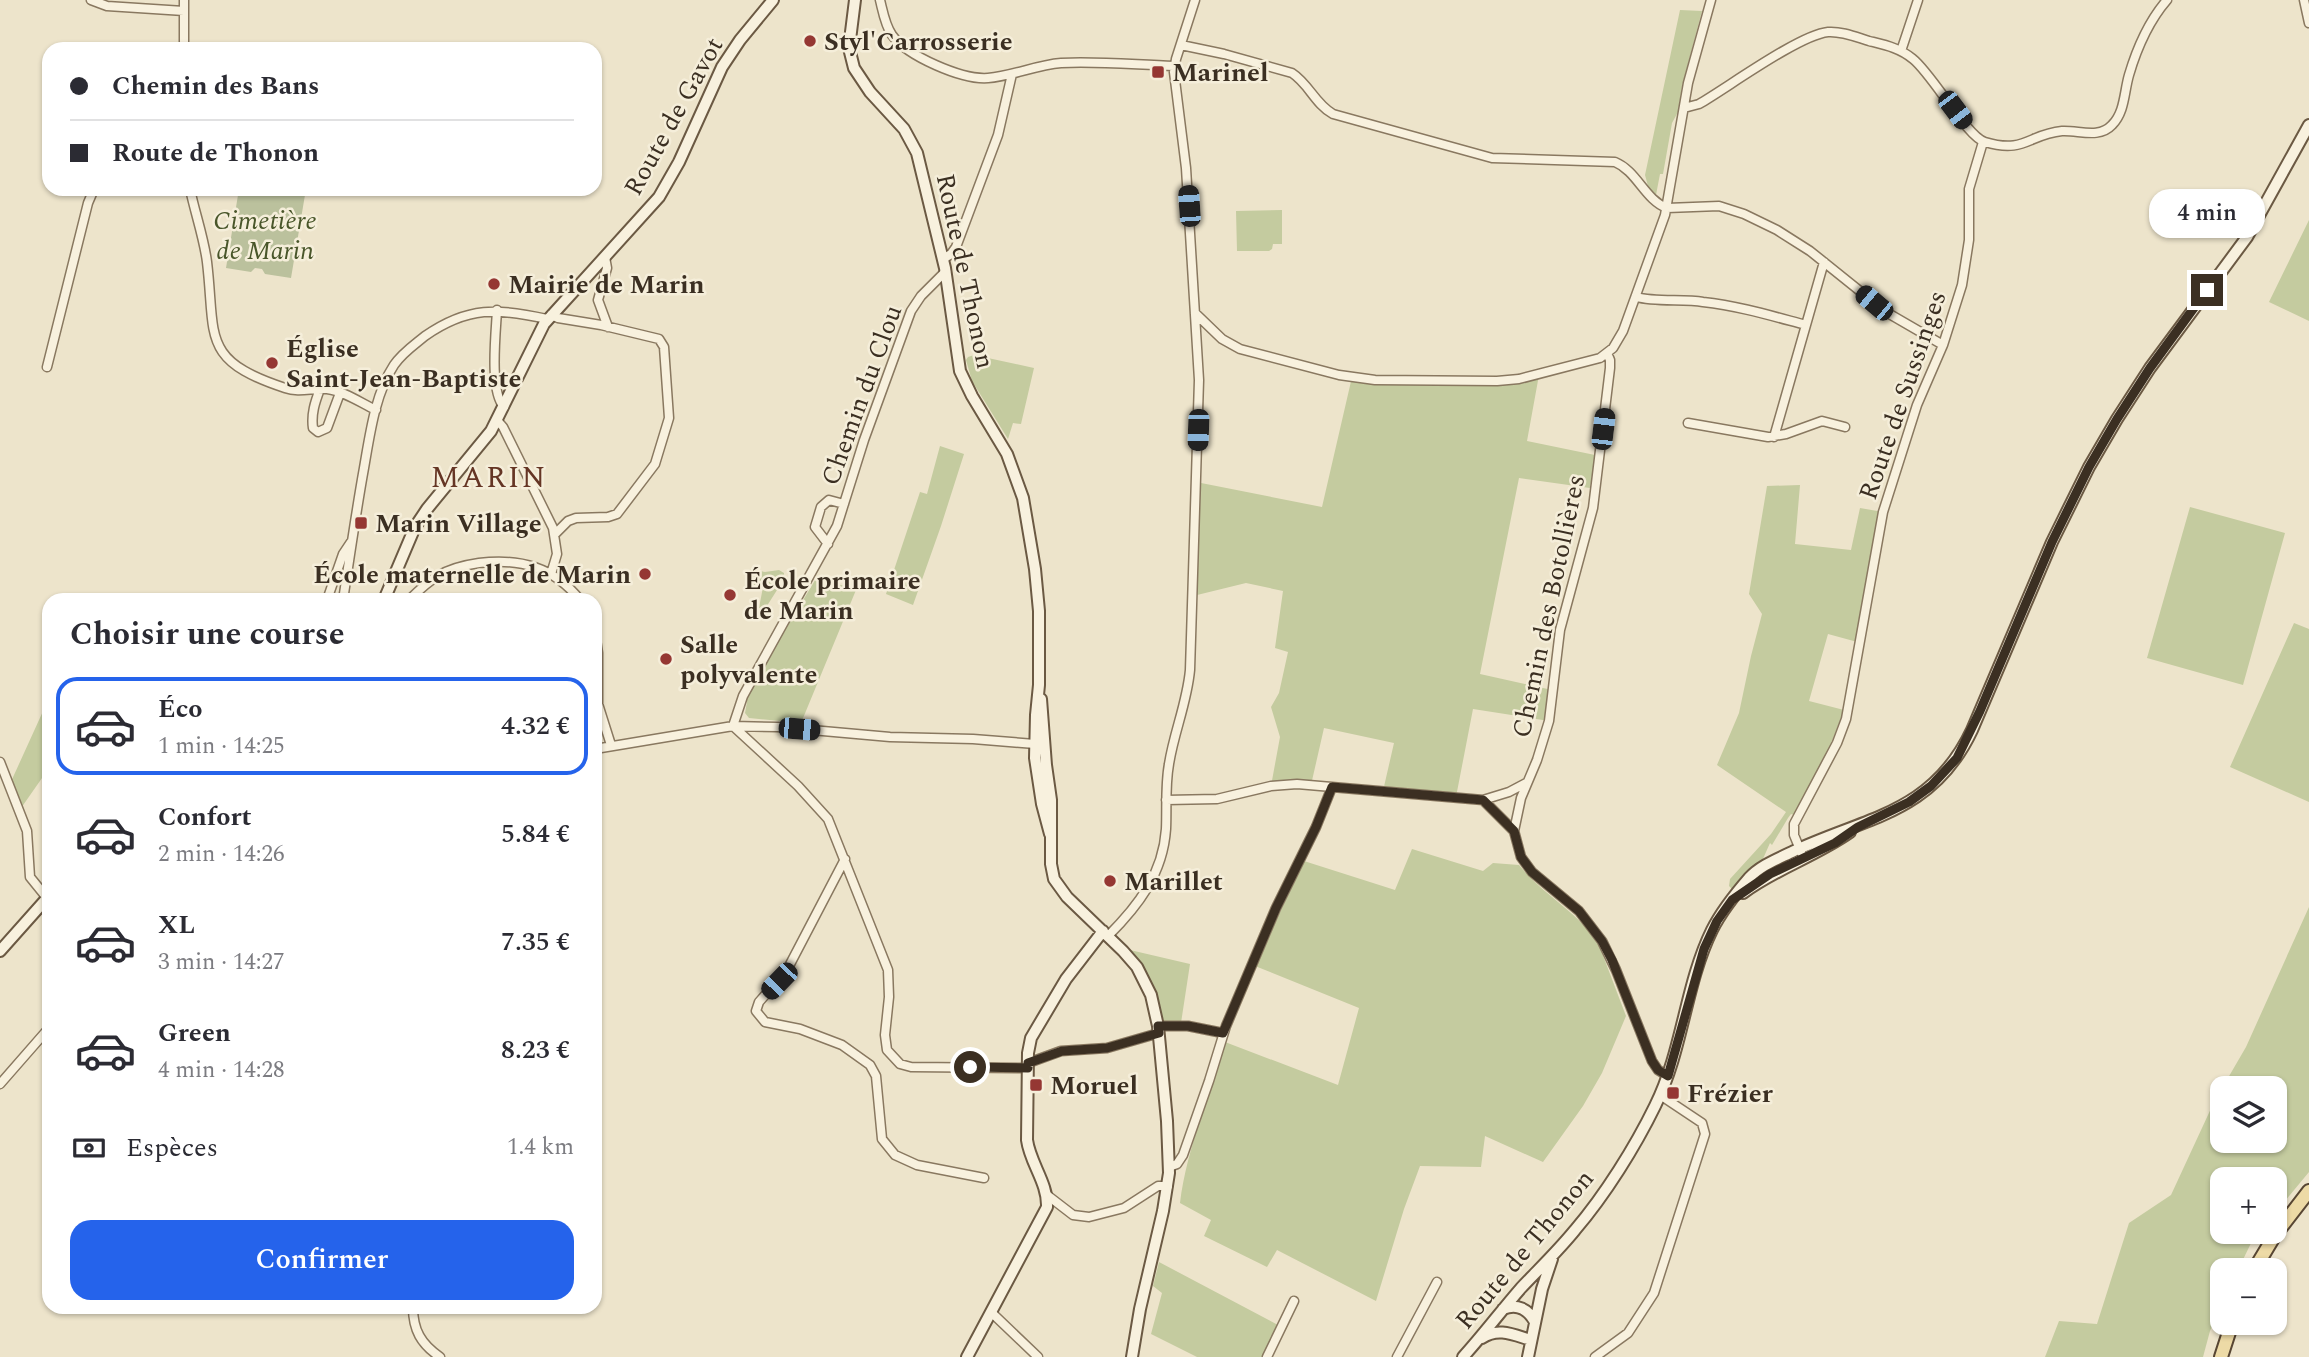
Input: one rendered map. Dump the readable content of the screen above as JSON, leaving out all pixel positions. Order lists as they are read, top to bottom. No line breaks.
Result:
{"streets":{"street":["Route de Gavot","Route de Thonon","Chemin du Clou","Route de Sussinges","Chemin des Botollières"]},"crossings":[["Route de Thonon","Chemin du Clou"],["Route de Thonon","Route de Sussinges"]],"districts":["MARIN"],"parks":["Cimetière de Marin"],"places":{"other":["Styl'Carrosserie","Mairie de Marin","Église Saint-Jean-Baptiste","École maternelle de Marin","École primaire de Marin","Salle polyvalente","Marillet"],"transit":["Marinel","Marin Village","Moruel","Frézier"]},"page":{"banner":["Chemin des Bans","Route de Thonon"],"bubble":"4 min","heading":"Choisir une course","list":[{"name":"Éco","note":"1 min · 14:25","value":"4.32 €"},{"name":"Confort","note":"2 min · 14:26","value":"5.84 €"},{"name":"XL","note":"3 min · 14:27","value":"7.35 €"},{"name":"Green","note":"4 min · 14:28","value":"8.23 €"}],"map_buttons":["+","−"],"pay":["Espèces","1.4 km"],"buttons":"Confirmer"}}
